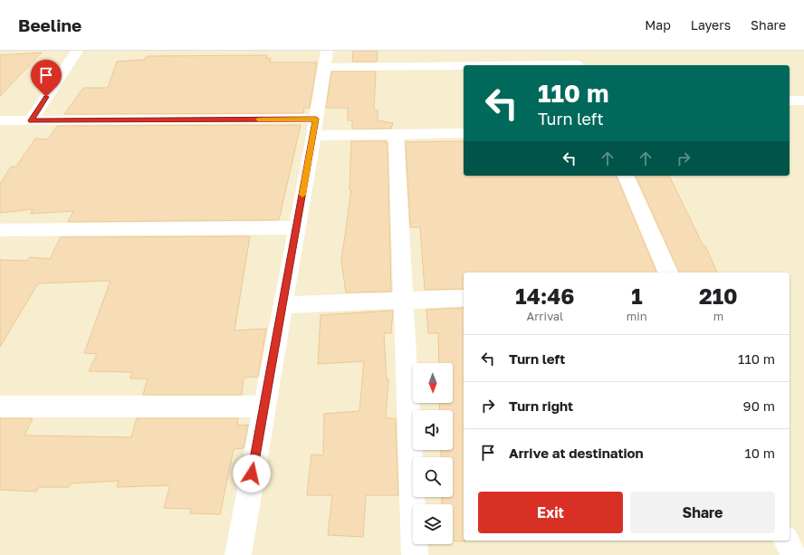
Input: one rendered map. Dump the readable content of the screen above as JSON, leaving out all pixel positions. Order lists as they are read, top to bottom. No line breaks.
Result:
{"north":"bottom","page":{"header":"Beeline","nav":["Map","Layers","Share"],"turn":["110 m","Turn left"],"eta":["14:46","Arrival","1","min","210","m"],"list":[{"name":"Turn left","value":"110 m"},{"name":"Turn right","value":"90 m"},{"name":"Arrive at destination","value":"10 m"}],"buttons":["Exit","Share"]}}
